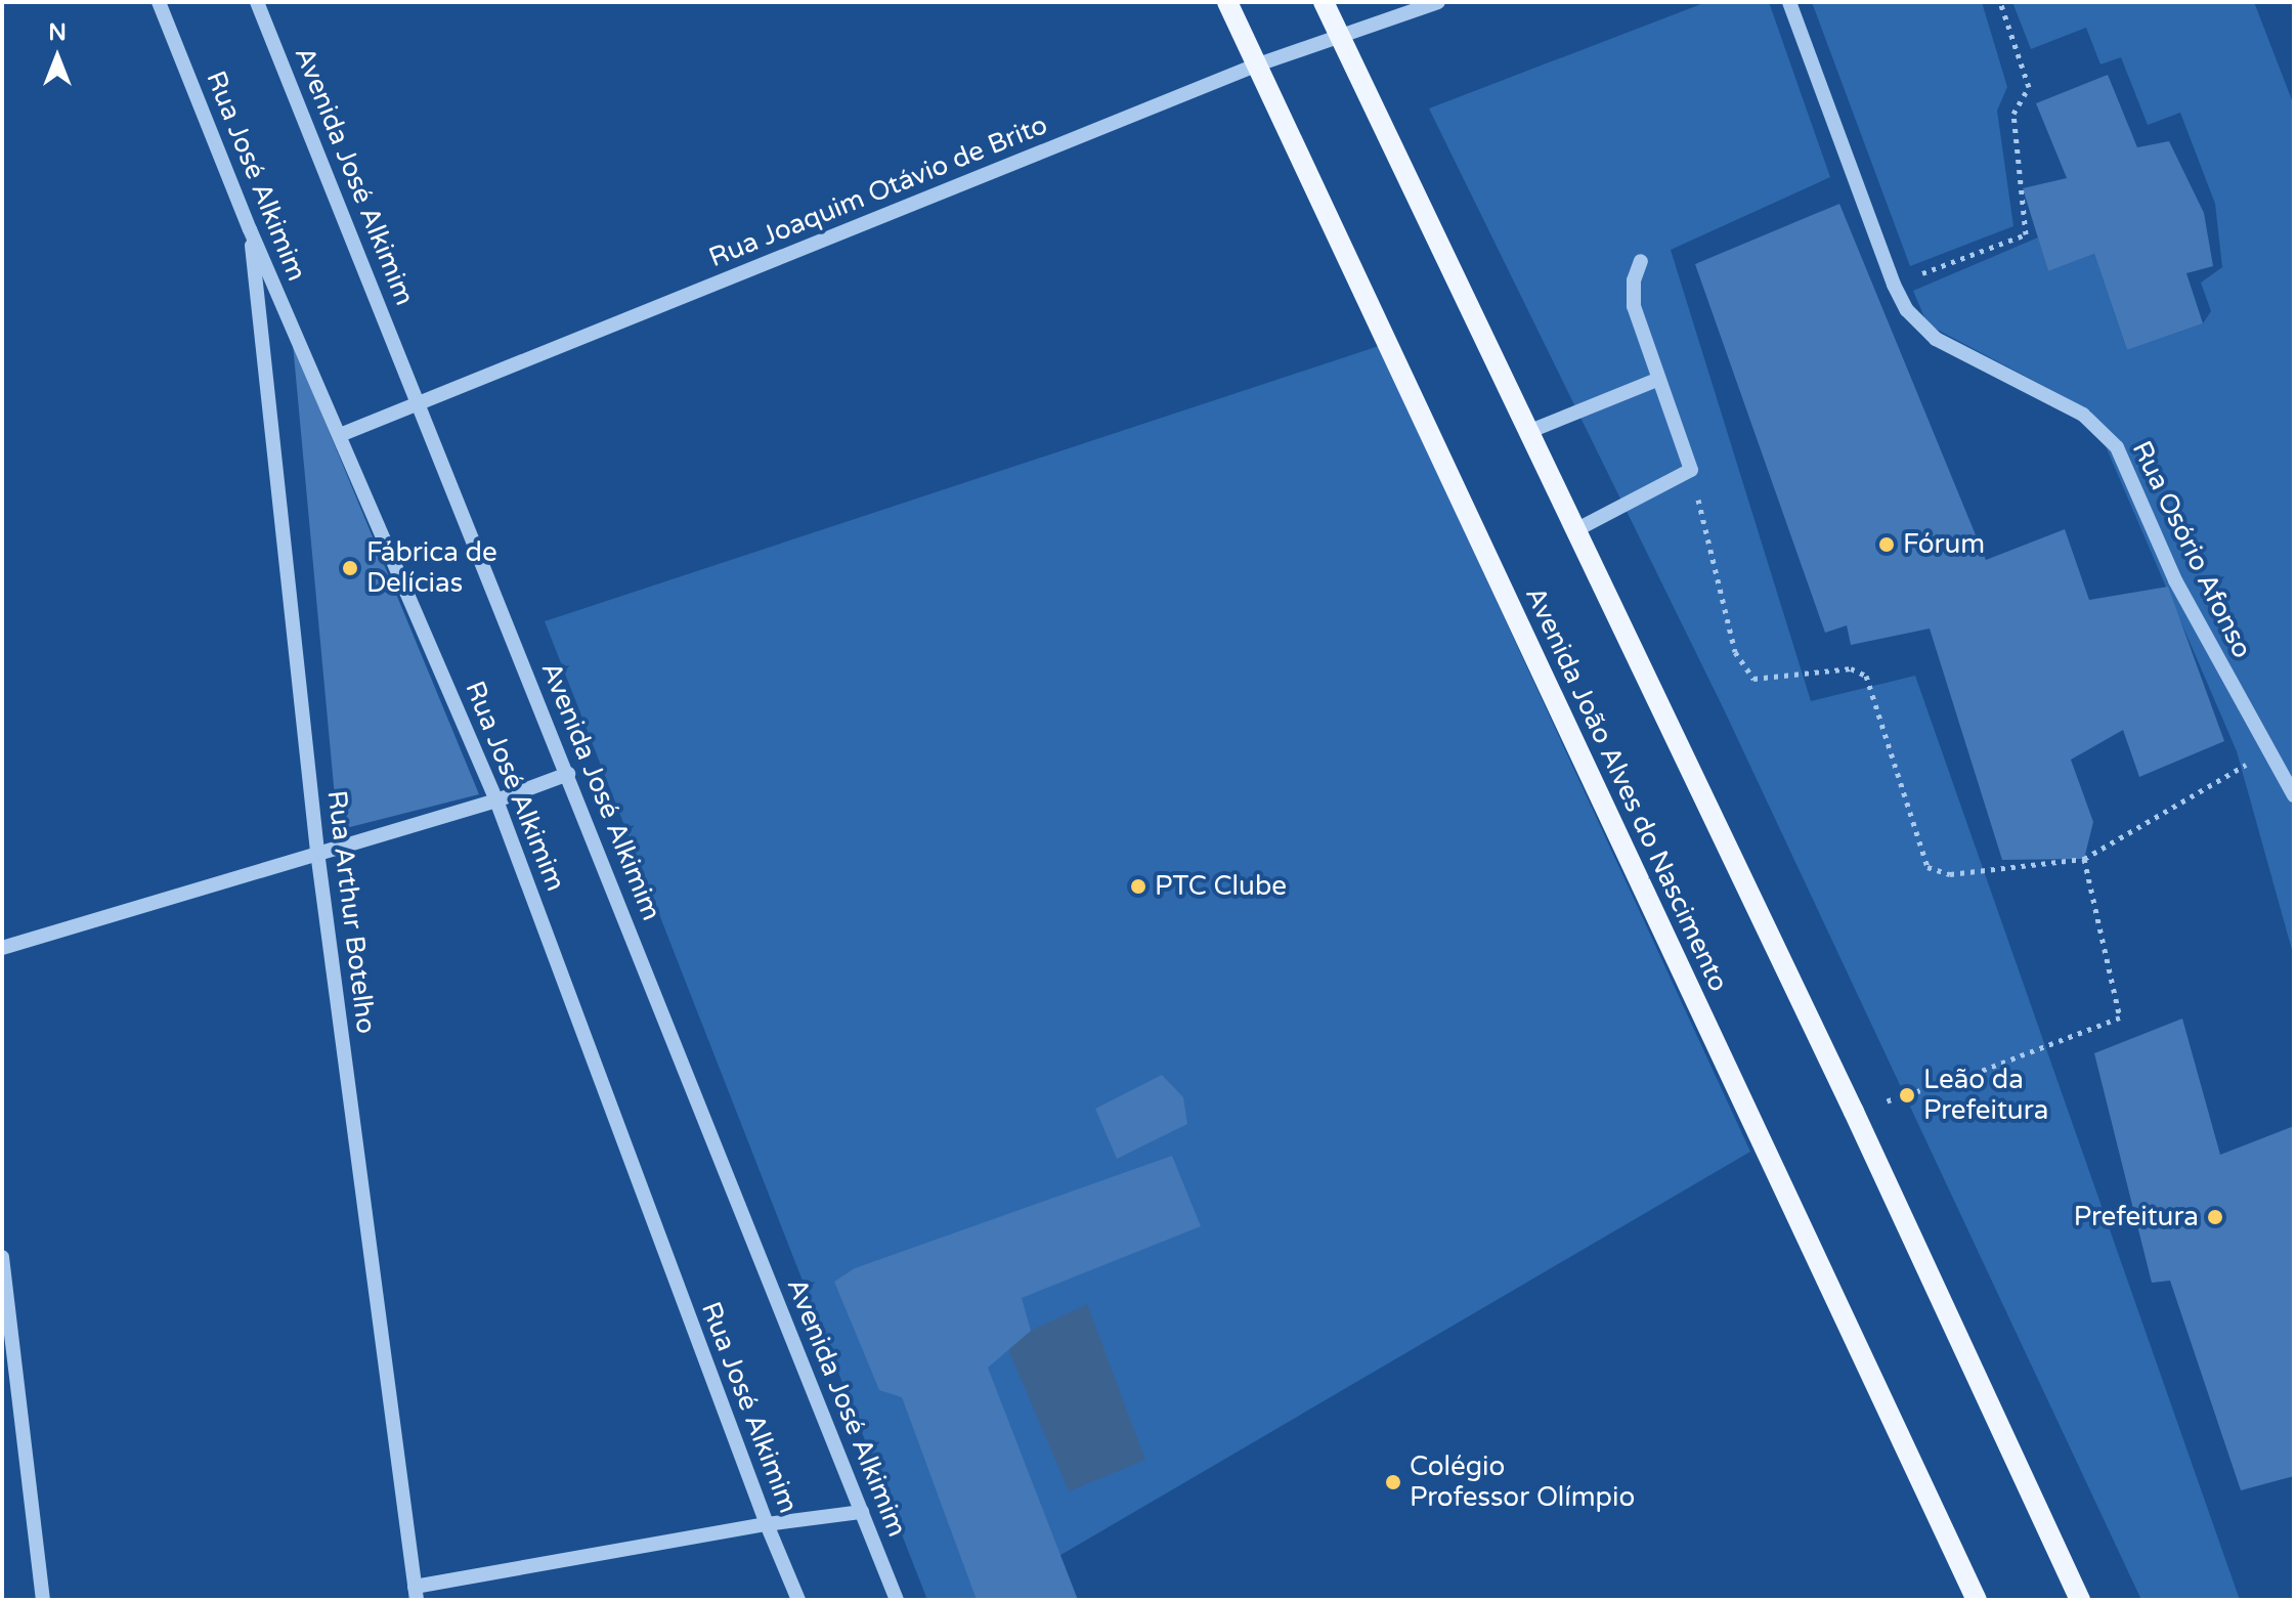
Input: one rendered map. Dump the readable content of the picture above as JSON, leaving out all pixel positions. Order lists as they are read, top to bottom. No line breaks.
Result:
{"streets":{"main road":["Avenida João Alves do Nascimento"],"street":["Rua José Alkimim","Avenida José Alkimim","Rua Joaquim Otávio de Brito","Rua Osório Afonso","Rua Arthur Botelho"]},"crossings":[["Rua José Alkimim","Rua Joaquim Otávio de Brito"],["Rua José Alkimim","Rua Arthur Botelho"],["Avenida José Alkimim","Rua Joaquim Otávio de Brito"],["Rua Joaquim Otávio de Brito","Avenida João Alves do Nascimento"]],"places":["Fórum","Fábrica de Delícias","PTC Clube","Leão da Prefeitura","Prefeitura","Colégio Professor Olímpio"],"north":"top"}
